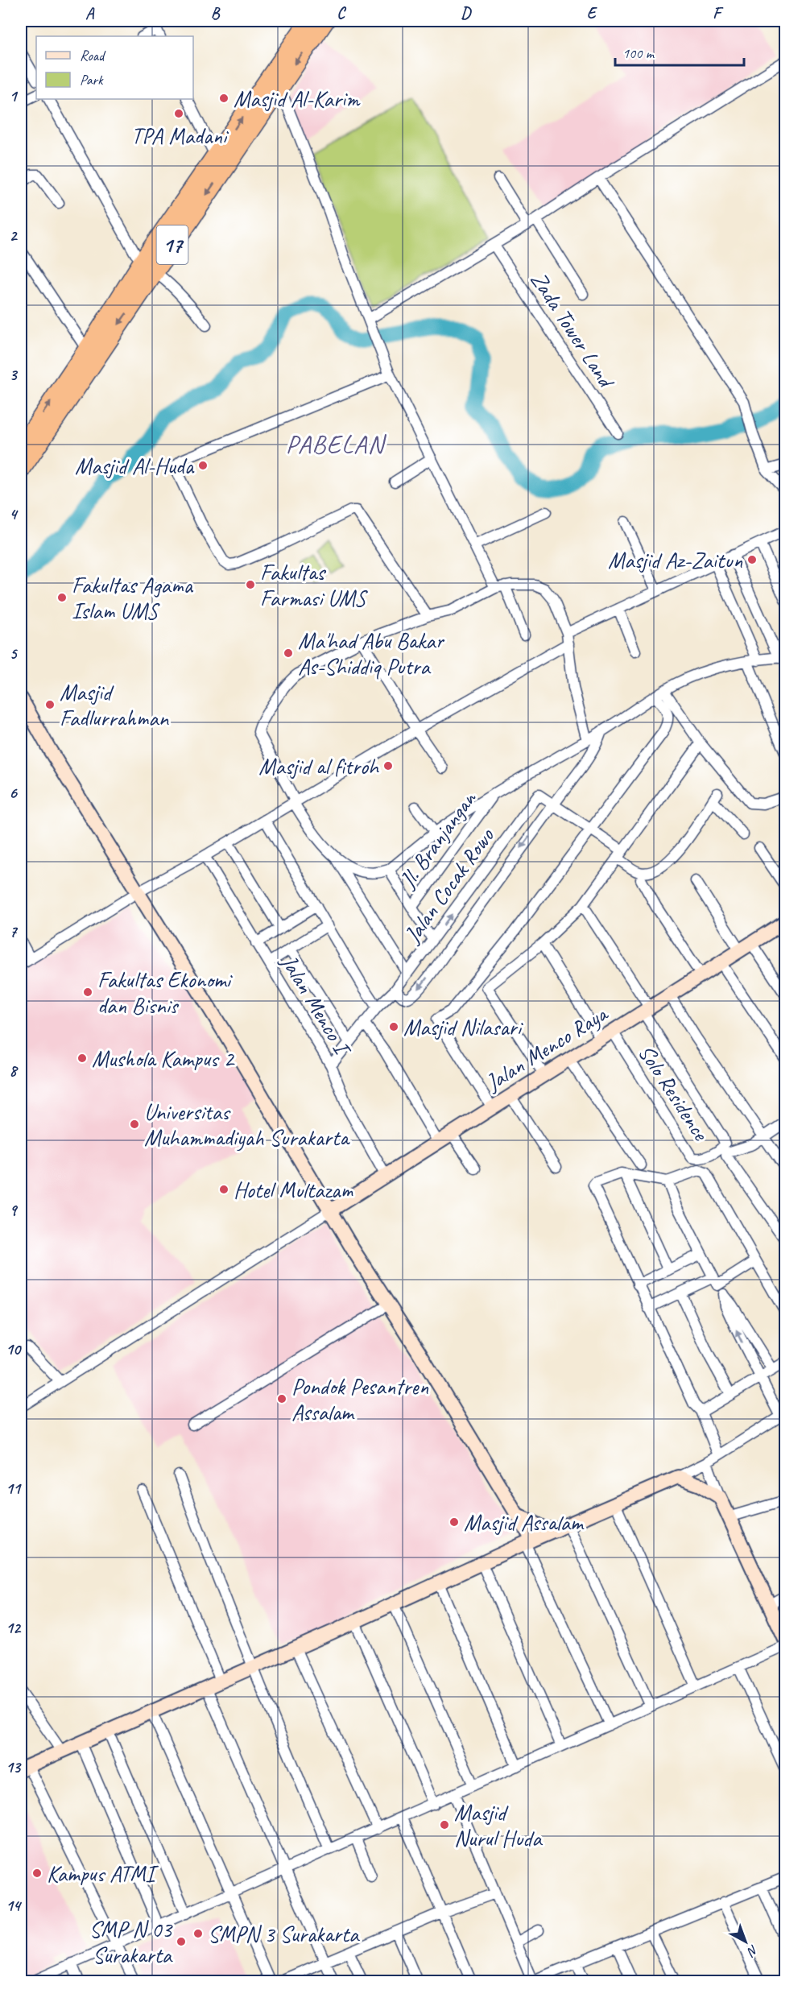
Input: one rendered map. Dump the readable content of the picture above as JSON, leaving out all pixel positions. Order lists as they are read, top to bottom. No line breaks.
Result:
{"streets":{"highway":["17"],"street":["Zada Tower Land","Jl. Branjangan","Jalan Cocak Rowo","Jalan Menco I","Jalan Menco Raya","Solo Residence"]},"crossings":[["Jalan Menco I","Jalan Menco Raya"],["Jalan Menco Raya","Solo Residence"]],"districts":["PABELAN"],"places":["Masjid Al-Karim","TPA Madani","Masjid Al-Huda","Masjid Az-Zaitun","Fakultas Farmasi UMS","Fakultas Agama Islam UMS","Ma'had Abu Bakar As-Shiddiq Putra","Masjid Fadlurrahman","Masjid al fitroh","Fakultas Ekonomi dan Bisnis","Masjid Nilasari","Mushola Kampus 2","Universitas Muhammadiyah Surakarta","Hotel Multazam","Pondok Pesantren Assalam","Masjid Assalam","Masjid Nurul Huda","Kampus ATMI","SMPN 3 Surakarta","SMP N 03 Surakarta"],"legend":["Road","Park"],"scale_bar":"100 m","north":"bottom right","grid":{"columns":["A","B","C","D","E","F"],"rows":["1","2","3","4","5","6","7","8","9","10","11","12","13","14"]}}
